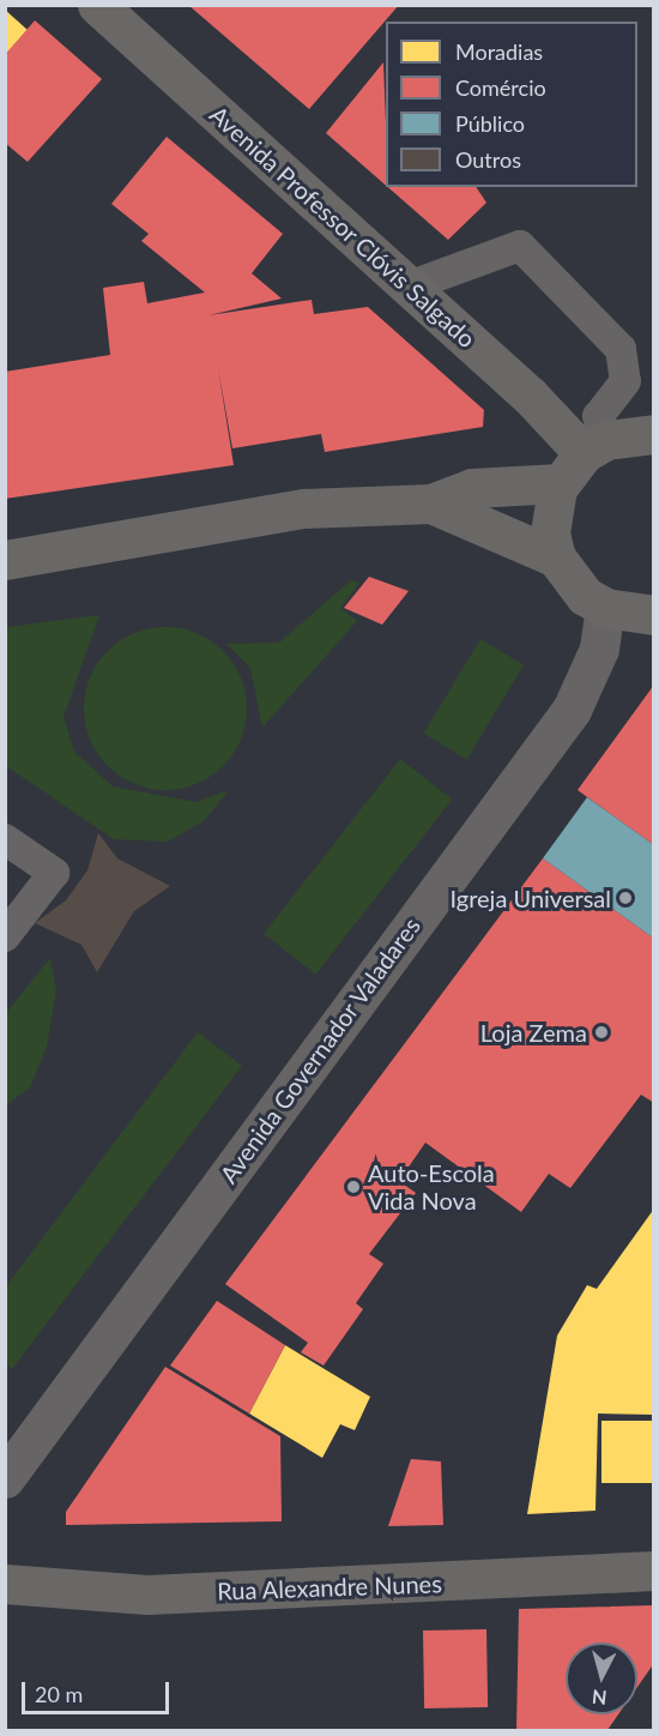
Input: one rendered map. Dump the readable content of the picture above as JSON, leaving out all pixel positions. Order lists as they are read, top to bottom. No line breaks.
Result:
{"streets":{"main road":["Avenida Professor Clóvis Salgado","Rua Alexandre Nunes"],"street":["Avenida Governador Valadares"]},"places":["Igreja Universal","Loja Zema","Auto-Escola Vida Nova"],"legend":["Moradias","Comércio","Público","Outros"],"scale_bar":"20 m","north":"bottom"}
